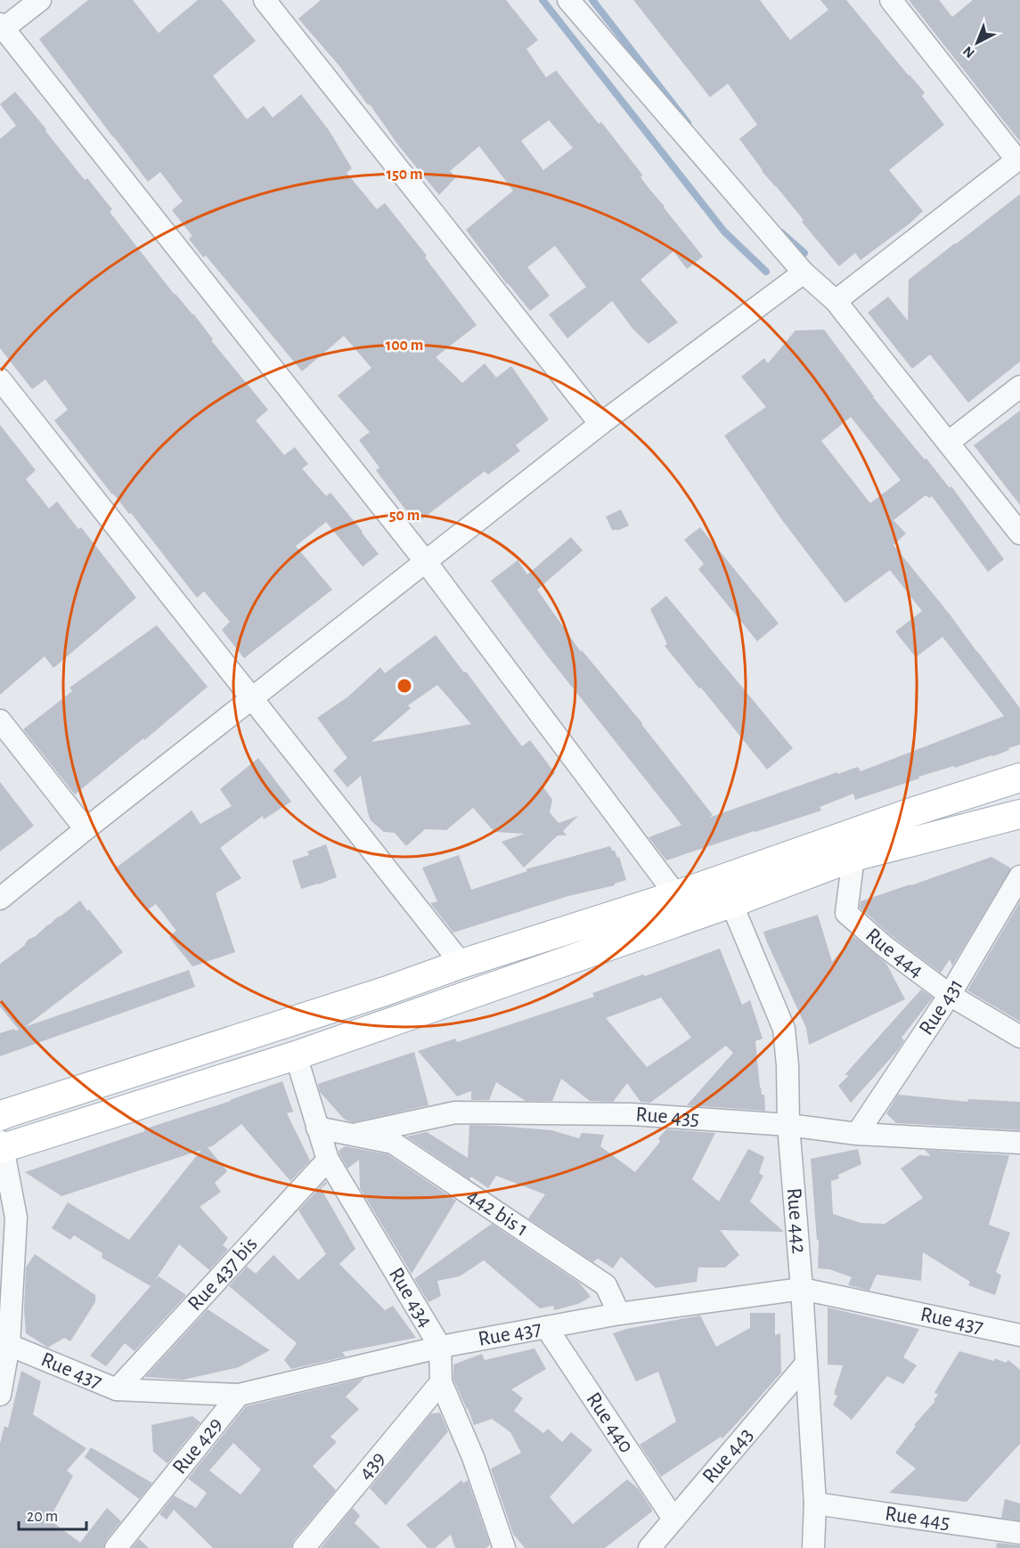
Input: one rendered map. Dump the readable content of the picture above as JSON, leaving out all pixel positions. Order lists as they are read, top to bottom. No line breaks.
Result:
{"streets":{"street":["Rue 444","Rue 431","Rue 435","442 bis 1","Rue 442","Rue 437 bis","Rue 434","Rue 437","Rue 440","Rue 429","Rue 443","439","Rue 445"]},"crossings":[["Rue 444","Rue 431"],["Rue 431","Rue 435"],["Rue 435","442 bis 1"],["Rue 435","Rue 442"],["Rue 435","Rue 434"],["442 bis 1","Rue 437"],["Rue 442","Rue 437"],["Rue 442","Rue 443"],["Rue 442","Rue 445"],["Rue 437 bis","Rue 434"],["Rue 437 bis","Rue 437"],["Rue 434","Rue 437"],["Rue 434","439"],["Rue 437","Rue 440"],["Rue 437","Rue 429"],["Rue 440","Rue 443"]],"scale_bar":"20 m","north":"bottom left","rings":["150 m","100 m","50 m"]}
